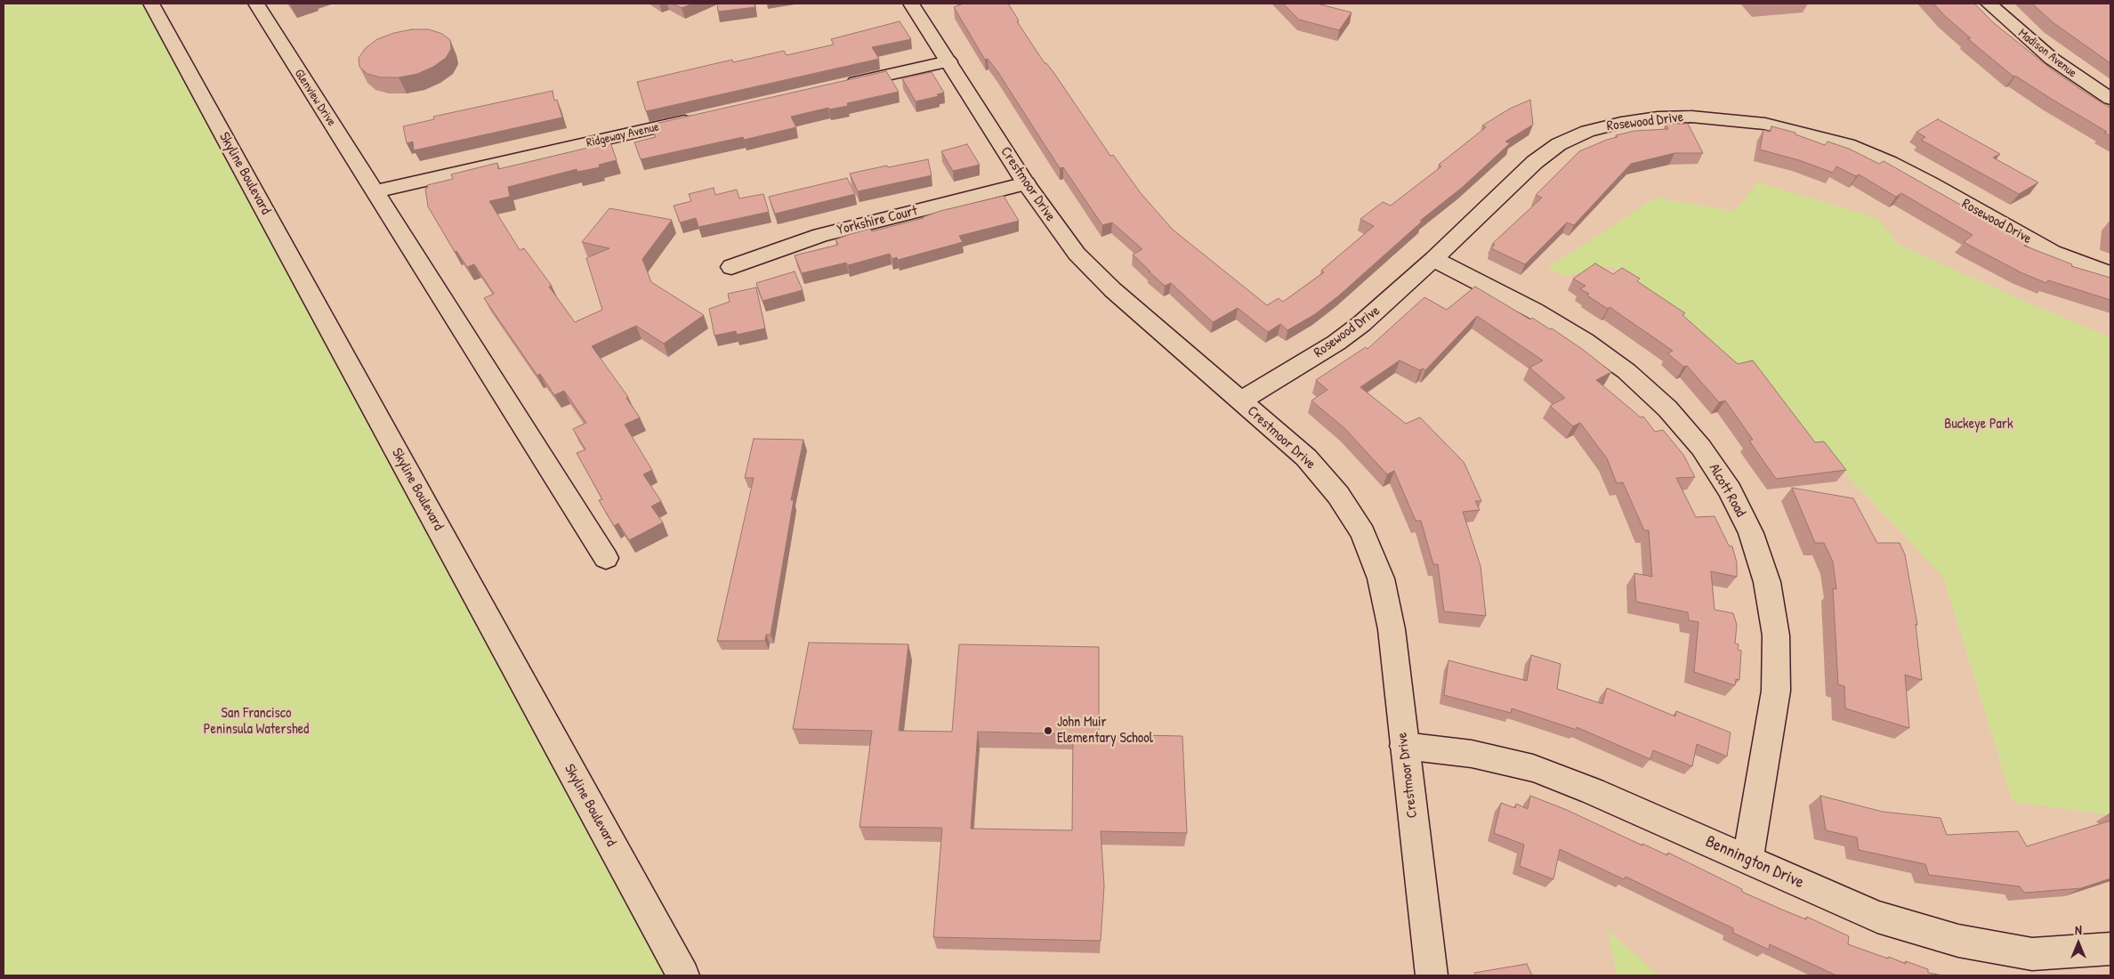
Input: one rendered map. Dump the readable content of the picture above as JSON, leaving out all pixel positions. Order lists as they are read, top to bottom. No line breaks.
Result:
{"streets":{"street":["Madison Avenue","Glenview Drive","Rosewood Drive","Ridgeway Avenue","Skyline Boulevard","Crestmoor Drive","Yorkshire Court","Alcott Road","Bennington Drive"]},"crossings":[["Glenview Drive","Ridgeway Avenue"],["Rosewood Drive","Crestmoor Drive"],["Rosewood Drive","Alcott Road"],["Crestmoor Drive","Yorkshire Court"],["Crestmoor Drive","Bennington Drive"],["Alcott Road","Bennington Drive"]],"parks":["Buckeye Park","San Francisco Peninsula Watershed"],"places":["John Muir Elementary School"],"north":"top"}
